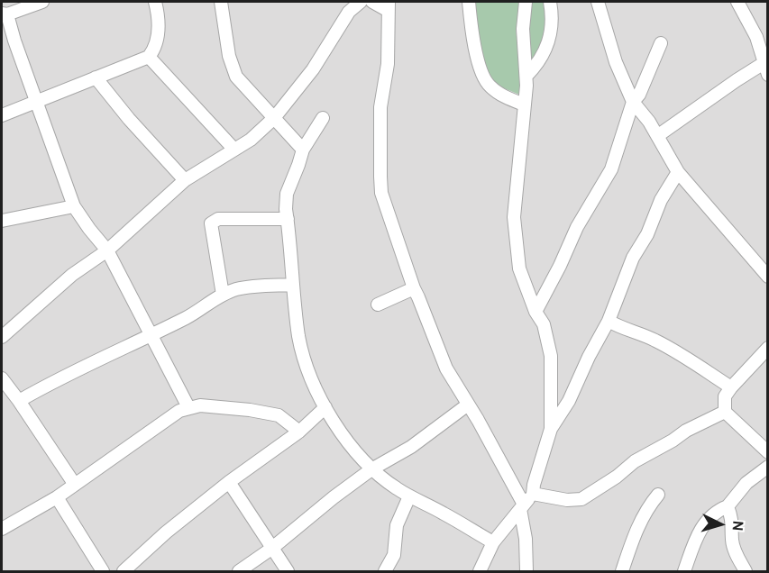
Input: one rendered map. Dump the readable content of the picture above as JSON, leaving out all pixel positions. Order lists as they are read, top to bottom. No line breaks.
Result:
{"north":"right"}
